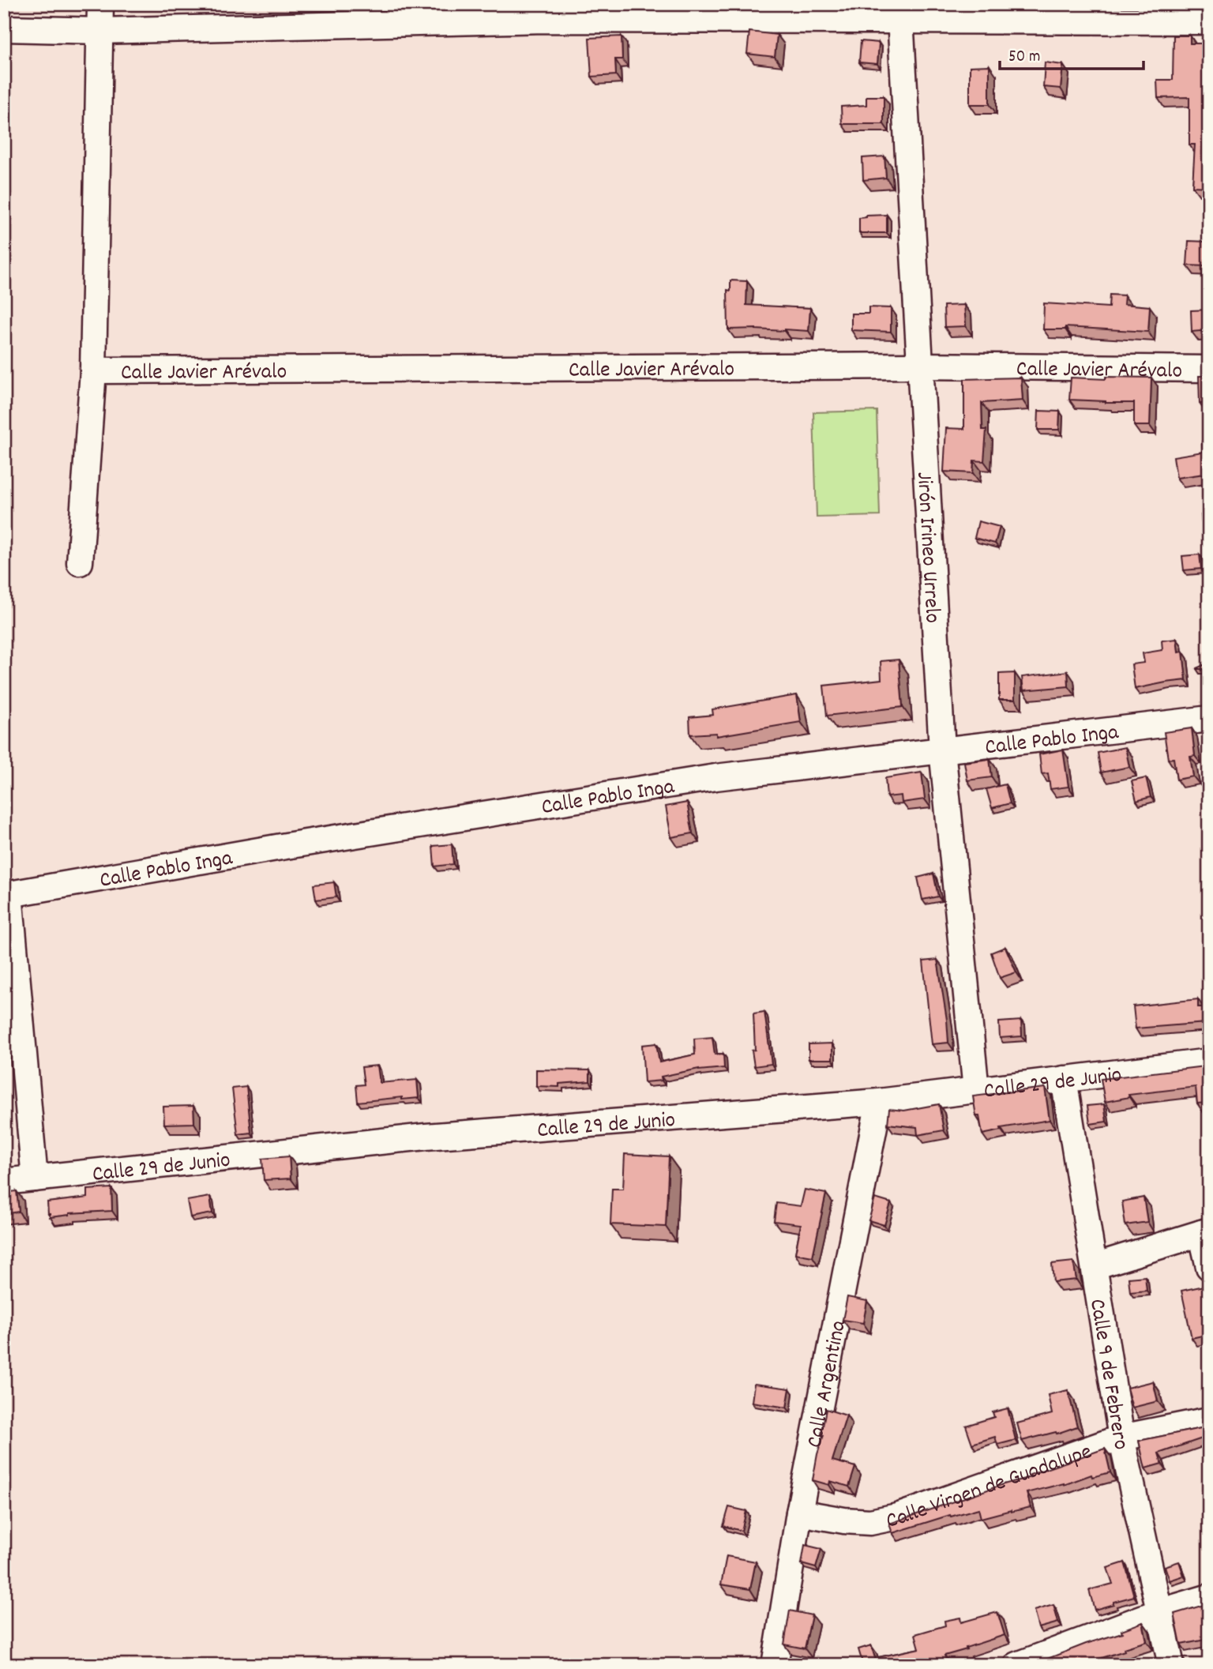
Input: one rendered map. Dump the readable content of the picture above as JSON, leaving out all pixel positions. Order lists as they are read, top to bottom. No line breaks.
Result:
{"streets":{"street":["Calle Javier Arévalo","Jirón Irineo Urrelo","Calle Pablo Inga","Calle 29 de Junio","Calle 9 de Febrero","Calle Argentina","Calle Virgen de Guadalupe"]},"crossings":[["Calle Javier Arévalo","Jirón Irineo Urrelo"],["Jirón Irineo Urrelo","Calle Pablo Inga"],["Jirón Irineo Urrelo","Calle 29 de Junio"],["Calle Pablo Inga","Calle 29 de Junio"],["Calle 29 de Junio","Calle 9 de Febrero"],["Calle 29 de Junio","Calle Argentina"],["Calle 9 de Febrero","Calle Virgen de Guadalupe"],["Calle Argentina","Calle Virgen de Guadalupe"]],"scale_bar":"50 m"}
